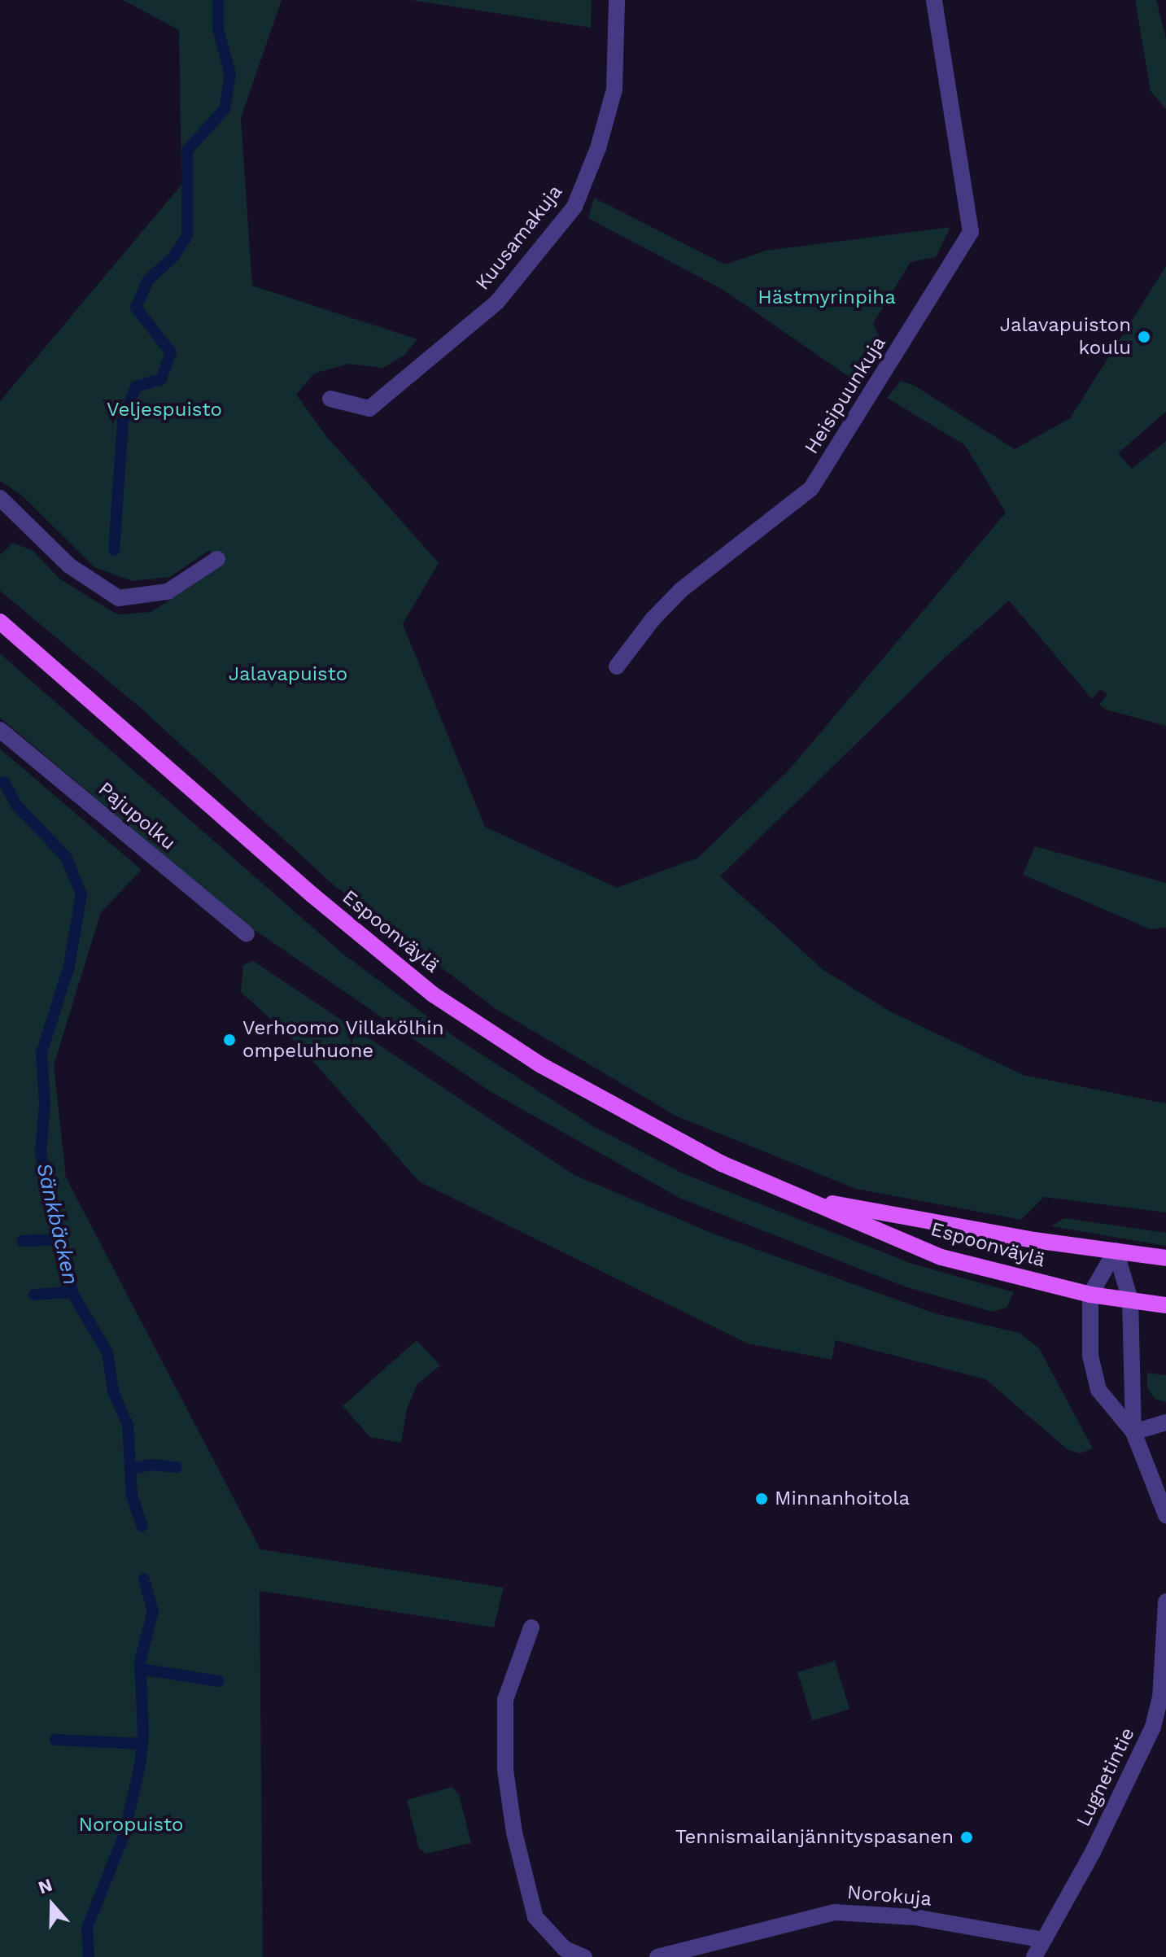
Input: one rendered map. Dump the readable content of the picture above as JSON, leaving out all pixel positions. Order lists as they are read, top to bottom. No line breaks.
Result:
{"streets":{"main road":["Espoonväylä"],"street":["Kuusamakuja","Heisipuunkuja","Pajupolku","Lugnetintie","Norokuja"]},"crossings":[["Lugnetintie","Norokuja"]],"water":["Sänkbäcken"],"parks":["Hästmyrinpiha","Veljespuisto","Jalavapuisto","Noropuisto"],"places":["Jalavapuiston koulu","Verhoomo Villakölhin ompeluhuone","Minnanhoitola","Tennismailanjännityspasanen"],"north":"top"}
